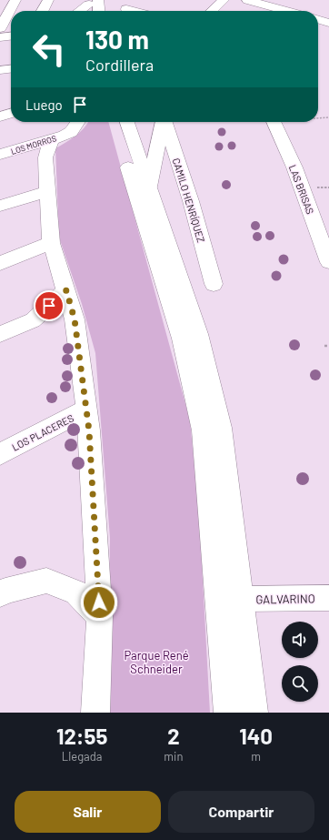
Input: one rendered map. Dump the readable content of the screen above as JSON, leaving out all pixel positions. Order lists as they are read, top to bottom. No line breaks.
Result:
{"streets":{"street":["LOS MORROS","LAS BRISAS","CAMILO HENRÍQUEZ","LOS PLACERES","GALVARINO"]},"parks":["Parque René Schneider"],"page":{"turn":["130 m","Cordillera"],"then":"Luego","eta":["12:55","Llegada","2","min","140","m"],"buttons":["Salir","Compartir"]}}
